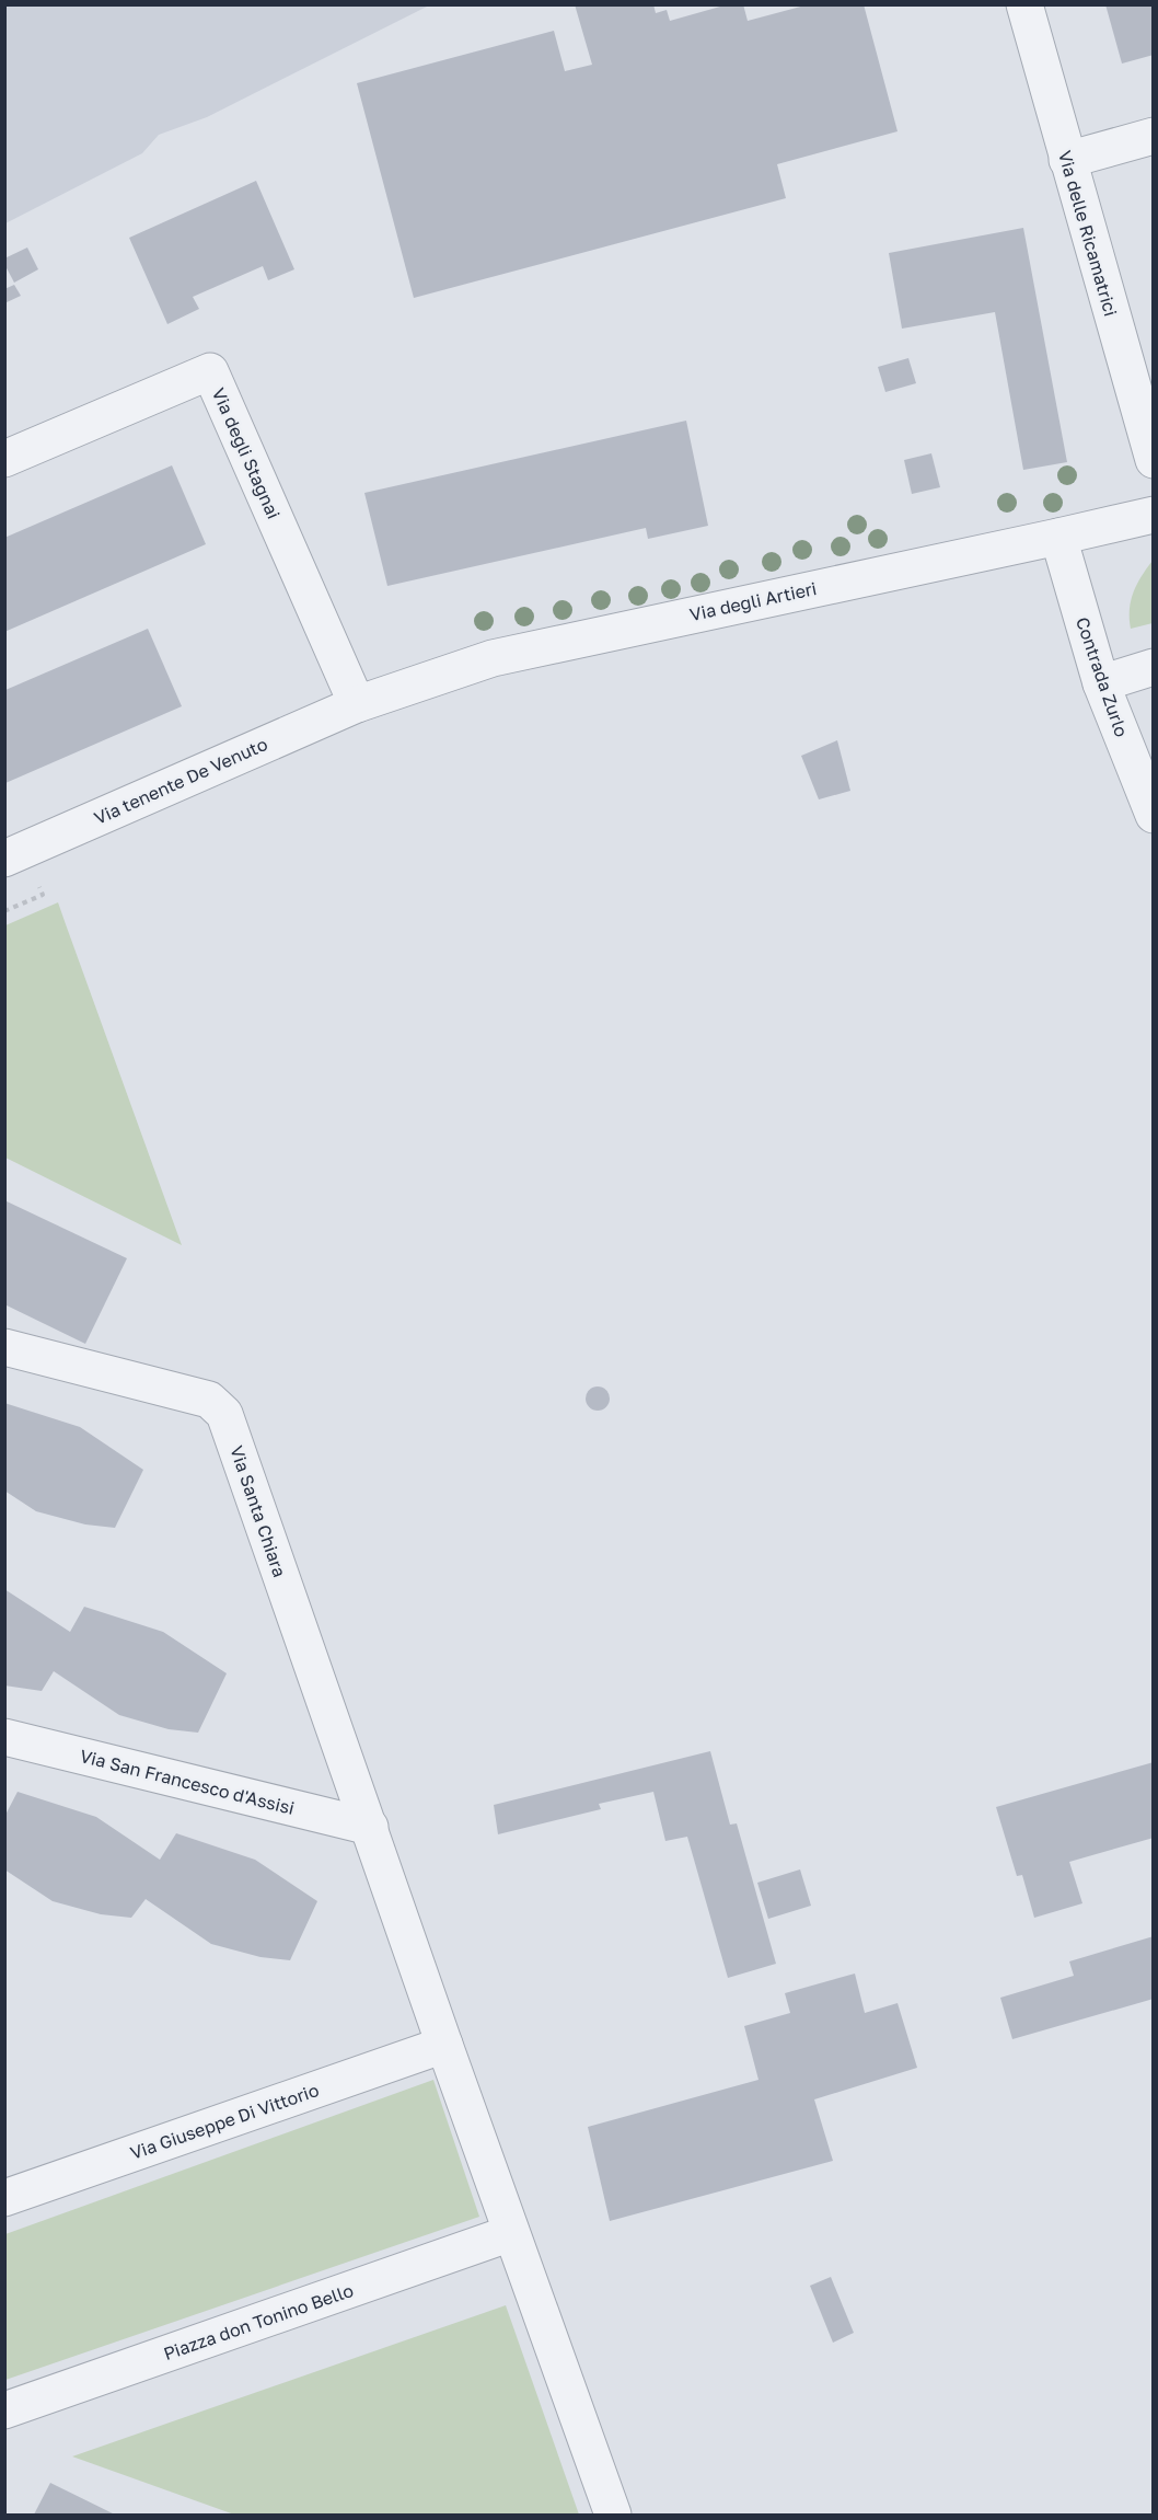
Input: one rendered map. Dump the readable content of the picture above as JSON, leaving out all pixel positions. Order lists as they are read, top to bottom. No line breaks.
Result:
{"streets":{"street":["Via delle Ricamatrici","Via degli Stagnai","Via degli Artieri","Contrada Zurlo","Via tenente De Venuto","Via Santa Chiara","Via San Francesco d'Assisi","Via Giuseppe Di Vittorio","Piazza don Tonino Bello"]},"crossings":[["Via degli Stagnai","Via degli Artieri"],["Via degli Stagnai","Via tenente De Venuto"],["Via degli Artieri","Contrada Zurlo"],["Via degli Artieri","Via tenente De Venuto"],["Via Santa Chiara","Via San Francesco d'Assisi"],["Via Santa Chiara","Via Giuseppe Di Vittorio"],["Via Santa Chiara","Piazza don Tonino Bello"]]}
